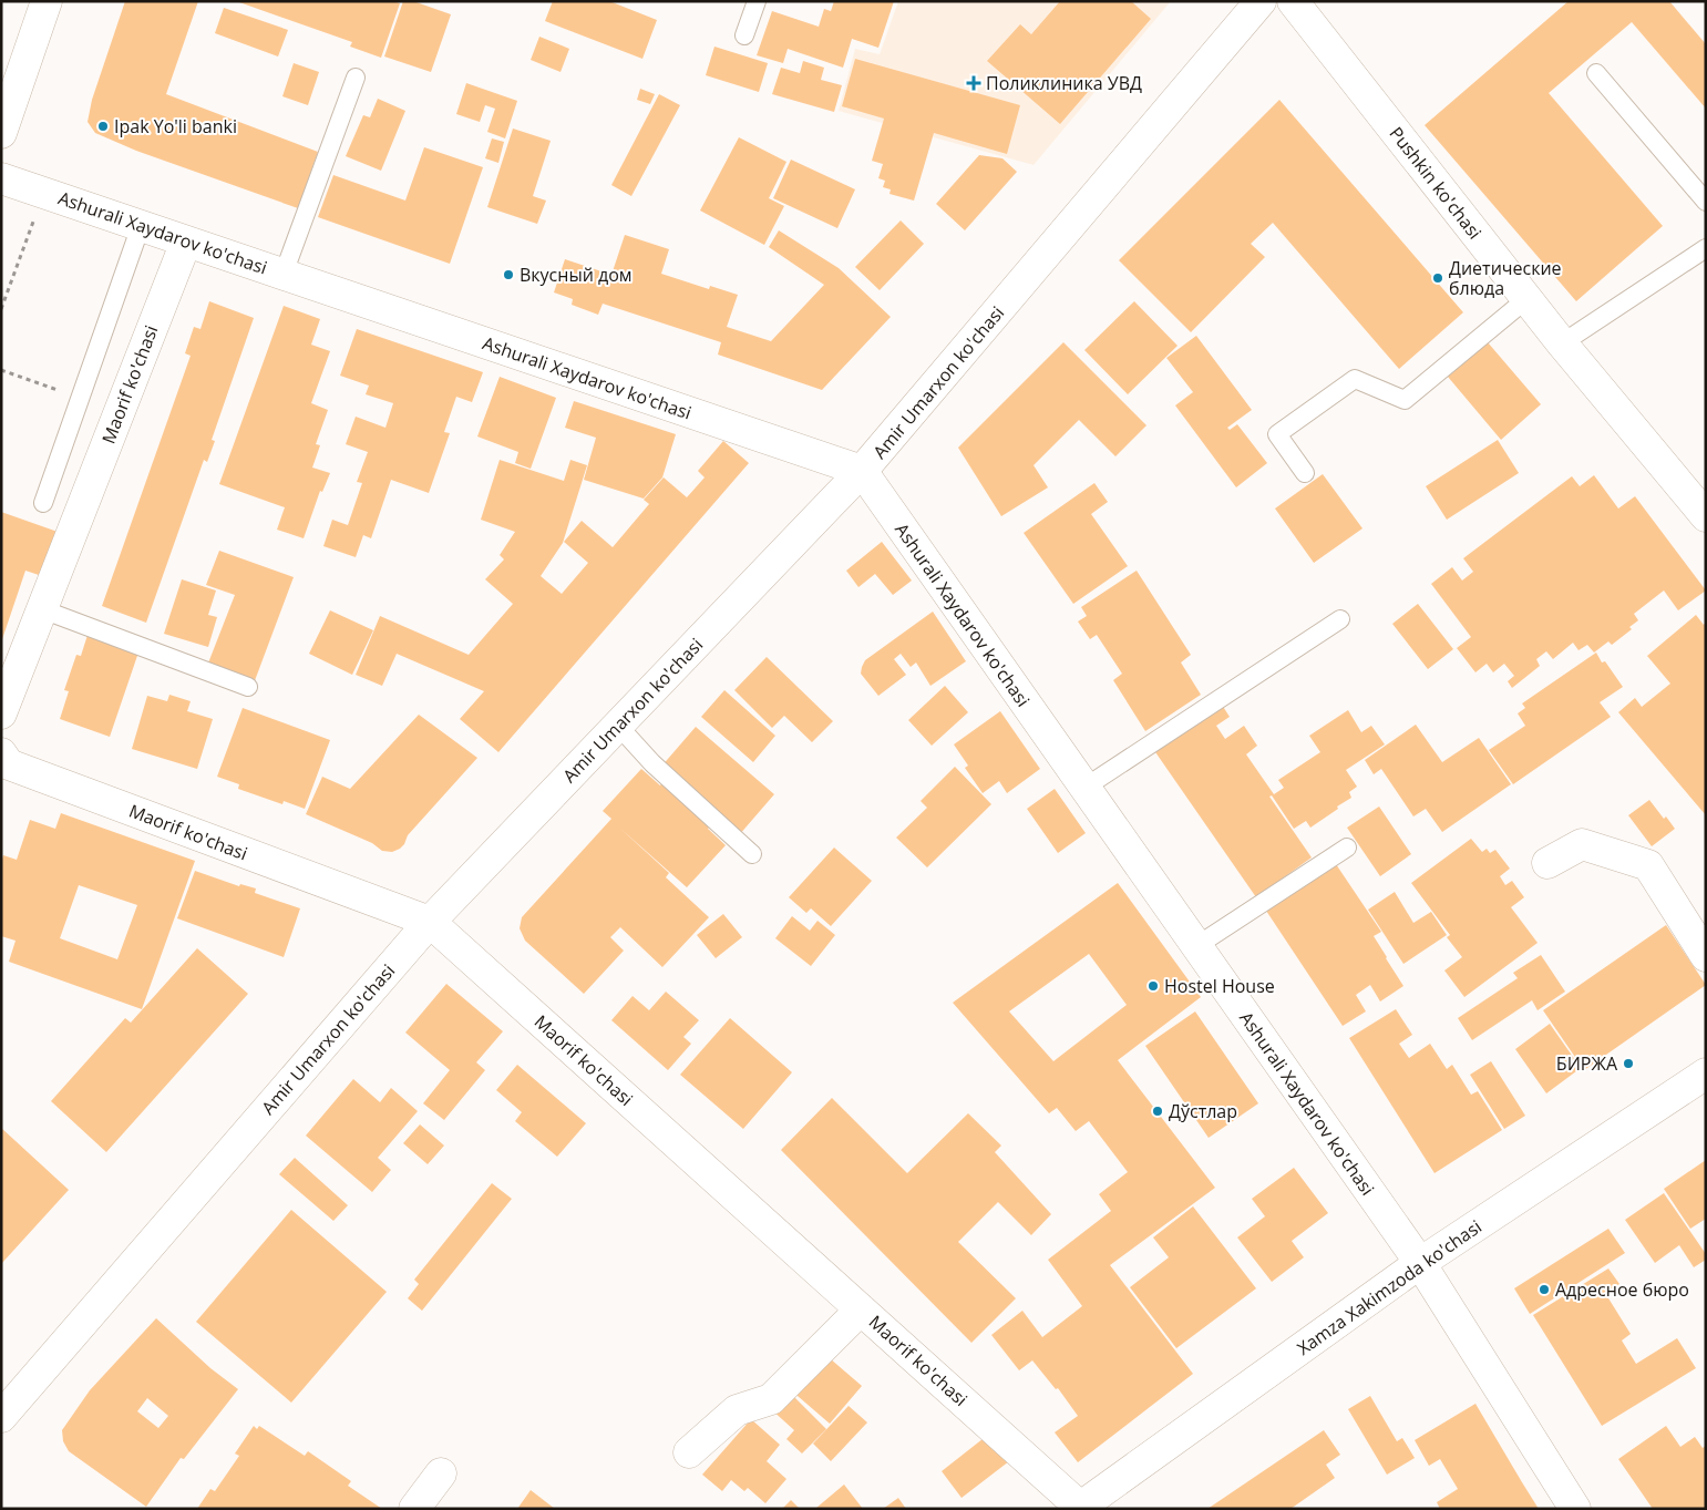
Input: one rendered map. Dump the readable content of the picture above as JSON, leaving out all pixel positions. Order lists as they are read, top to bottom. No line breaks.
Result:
{"streets":{"street":["Pushkin ko'chasi","Ashurali Xaydarov ko'chasi","Amir Umarxon ko'chasi","Maorif ko'chasi","Xamza Xakimzoda ko'chasi"]},"crossings":[["Ashurali Xaydarov ko'chasi","Amir Umarxon ko'chasi"],["Ashurali Xaydarov ko'chasi","Maorif ko'chasi"],["Ashurali Xaydarov ko'chasi","Xamza Xakimzoda ko'chasi"],["Amir Umarxon ko'chasi","Maorif ko'chasi"],["Maorif ko'chasi","Xamza Xakimzoda ko'chasi"]],"places":{"health":["Поликлиника УВД"],"other":["Ipak Yo'li banki","Вкусный дом","Диетические блюда","Hostel House","БИРЖА","Дўстлар","Адресное бюро"]}}
